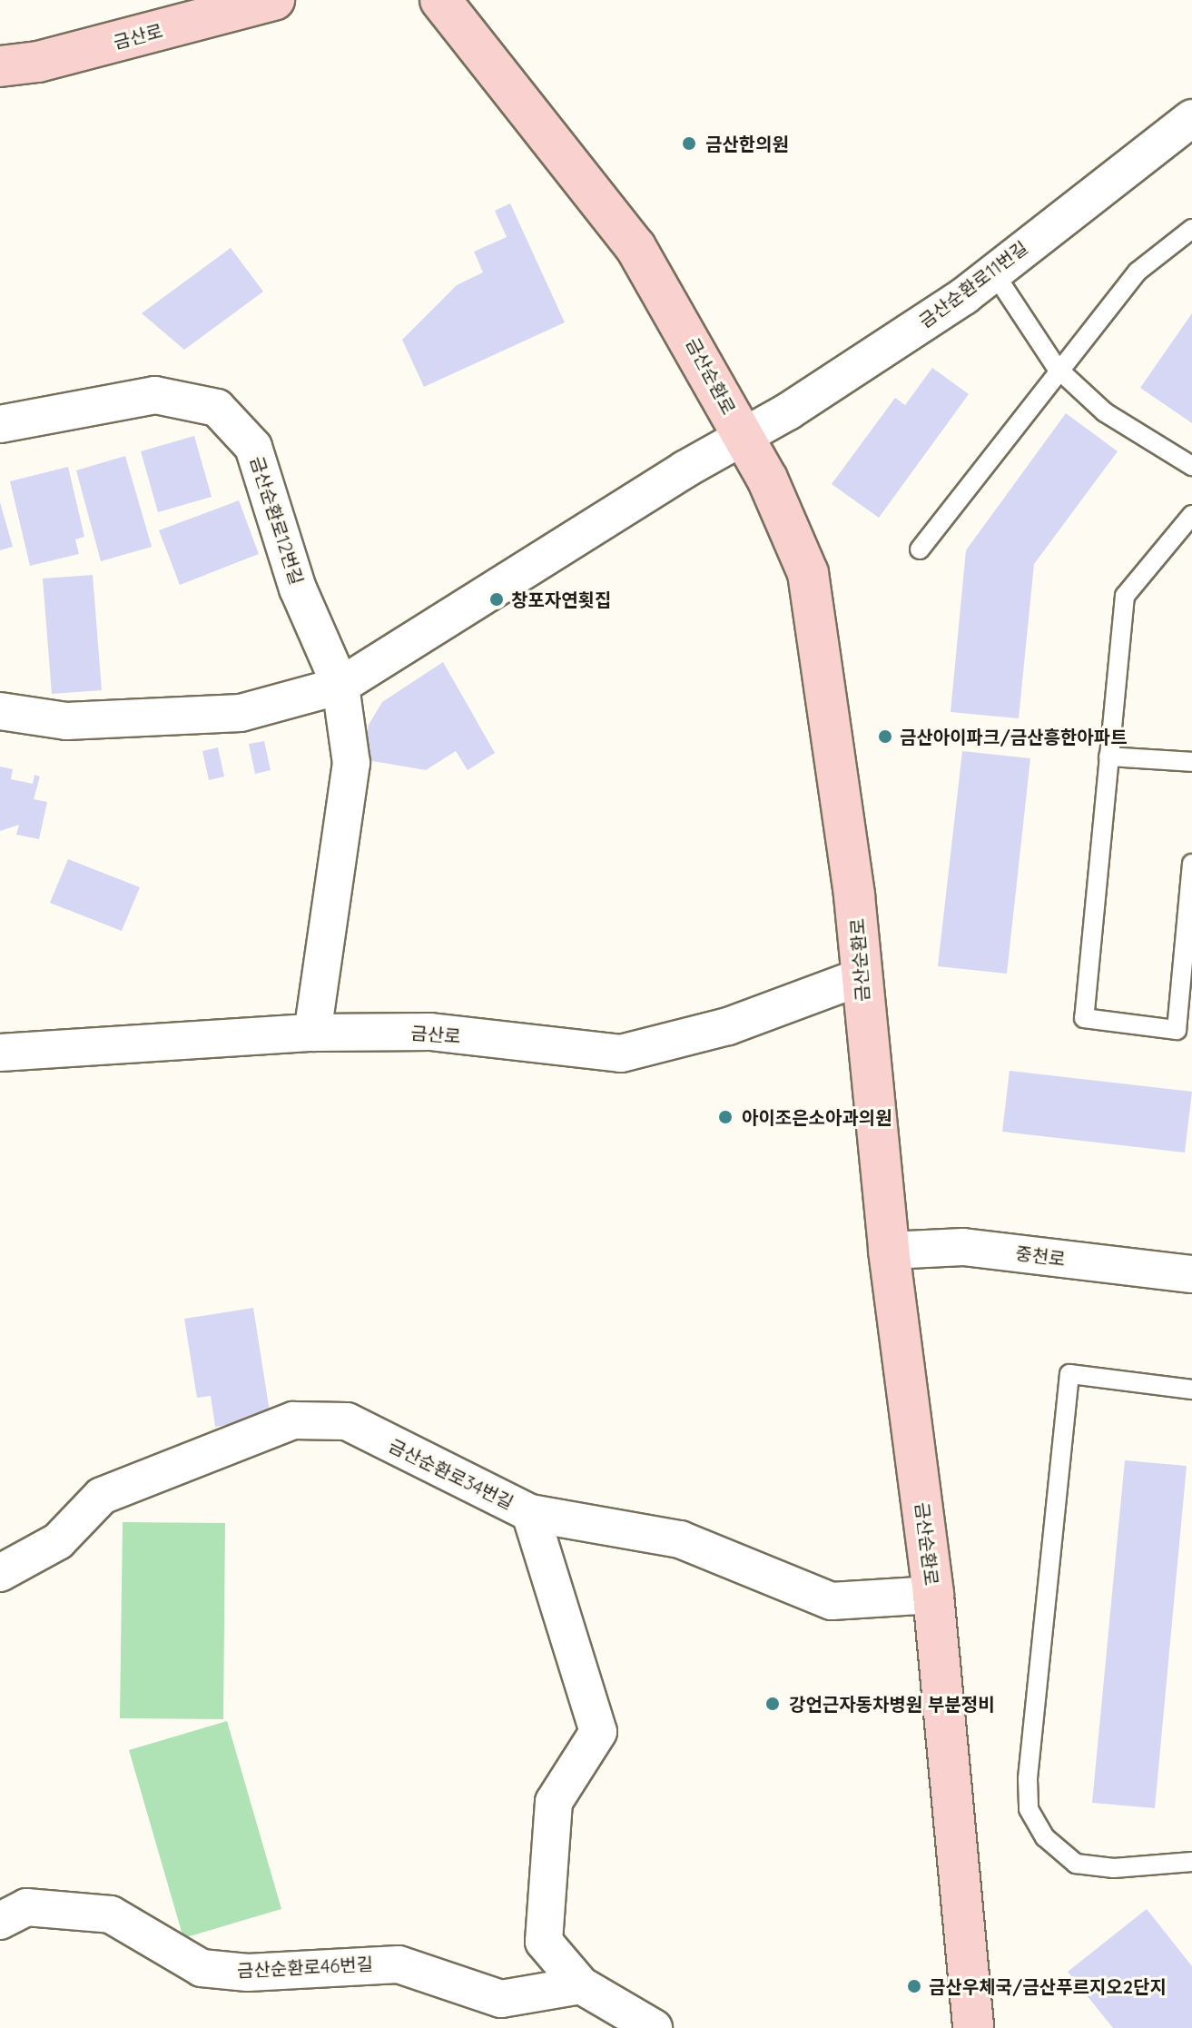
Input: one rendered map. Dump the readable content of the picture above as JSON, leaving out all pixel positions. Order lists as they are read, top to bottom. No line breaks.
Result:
{"streets":{"street":["금산로","금산순환로11번길","금산순환로","금산순환로12번길","중천로","금산순환로34번길","금산순환로46번길"]},"crossings":[["금산로","금산순환로"],["금산로","금산순환로12번길"],["금산순환로11번길","금산순환로"],["금산순환로","중천로"],["금산순환로","금산순환로34번길"]],"places":["금산한의원","창포자연횟집","금산아이파크/금산흥한아파트","아이조은소아과의원","강언근자동차병원 부분정비","금산우체국/금산푸르지오2단지"]}
